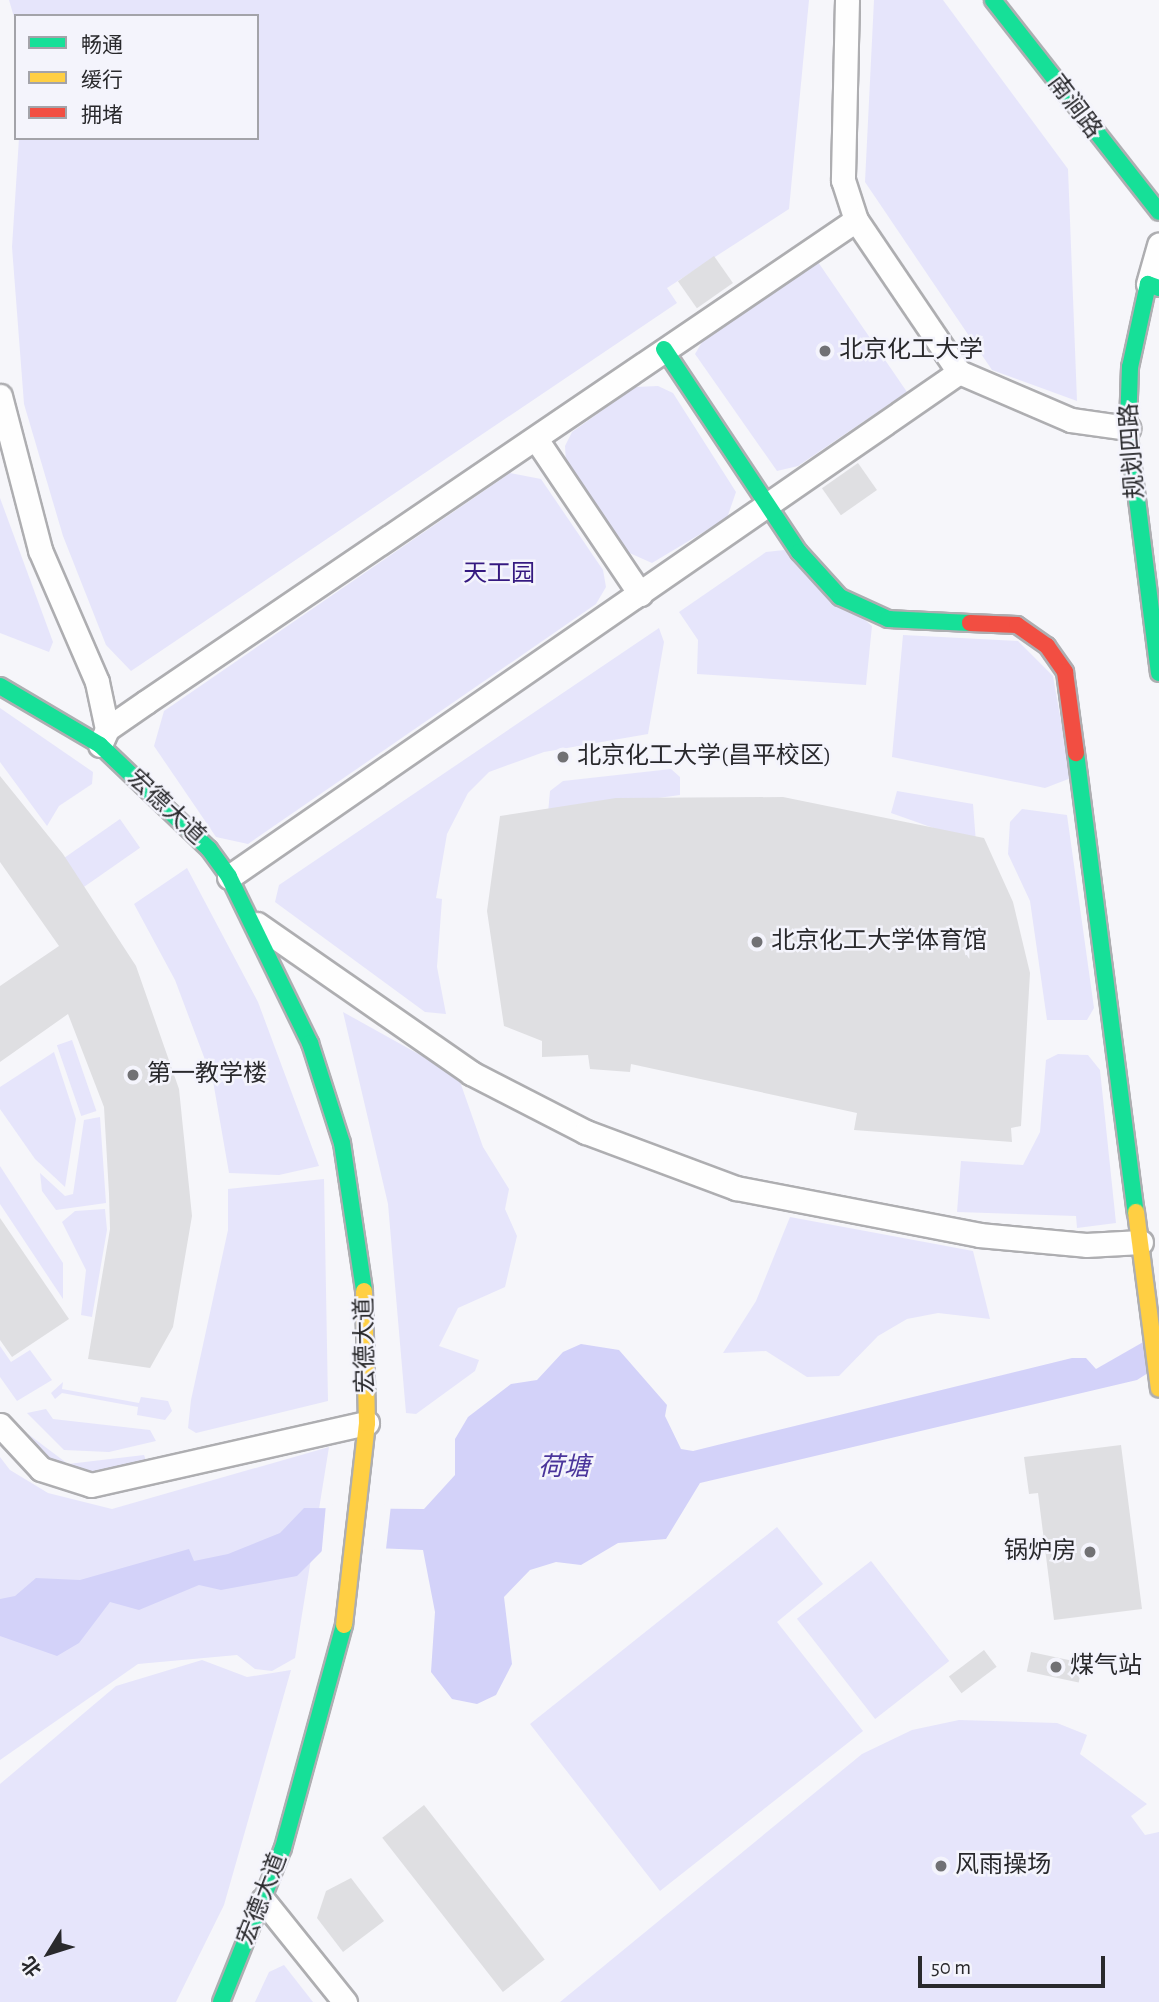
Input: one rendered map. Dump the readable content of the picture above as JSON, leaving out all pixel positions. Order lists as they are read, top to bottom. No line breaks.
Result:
{"streets":{"street":["南涧路","规划四路","宏德大道"]},"water":["荷塘"],"parks":["天工园"],"places":["北京化工大学","北京化工大学(昌平校区)","北京化工大学体育馆","第一教学楼","锅炉房","煤气站","风雨操场"],"legend":["畅通","缓行","拥堵"],"scale_bar":"50 m","north":"bottom left"}
